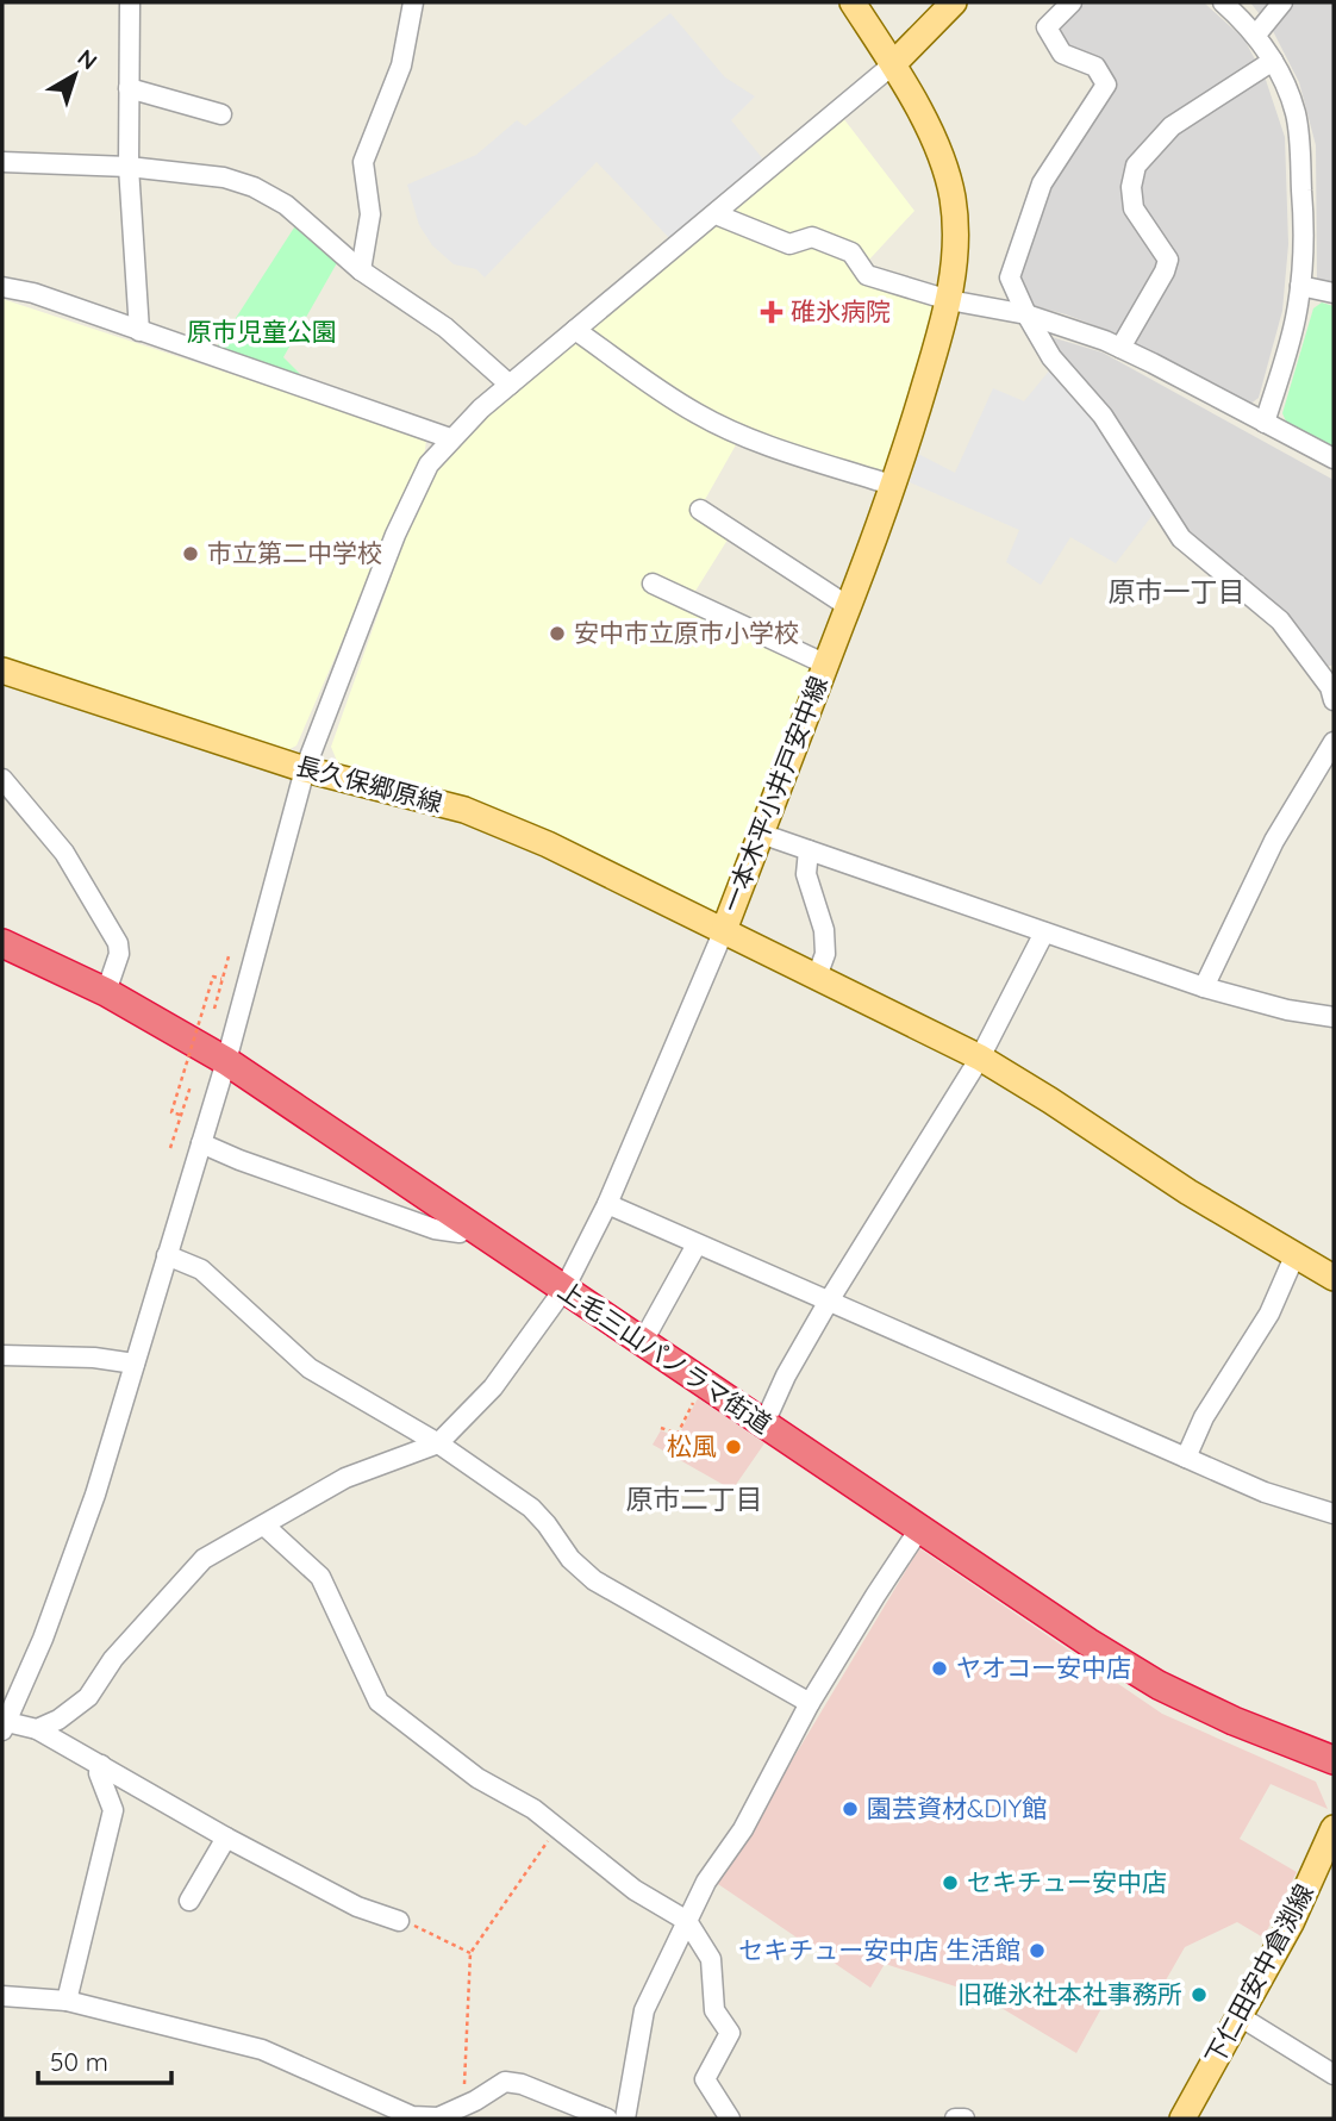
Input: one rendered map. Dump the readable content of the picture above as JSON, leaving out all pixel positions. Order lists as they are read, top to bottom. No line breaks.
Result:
{"streets":{"highway":["上毛三山パノラマ街道"],"main road":["長久保郷原線","一本木平小井戸安中線","下仁田安中倉渕線"]},"crossings":[["長久保郷原線","一本木平小井戸安中線"]],"districts":["原市一丁目","原市二丁目"],"parks":["原市児童公園"],"places":{"health":["碓氷病院"],"other":["市立第二中学校","安中市立原市小学校","松風","ヤオコー安中店","園芸資材&DIY館","セキチュー安中店","セキチュー安中店 生活館","旧碓氷社本社事務所"]},"scale_bar":"50 m","north":"top right"}
